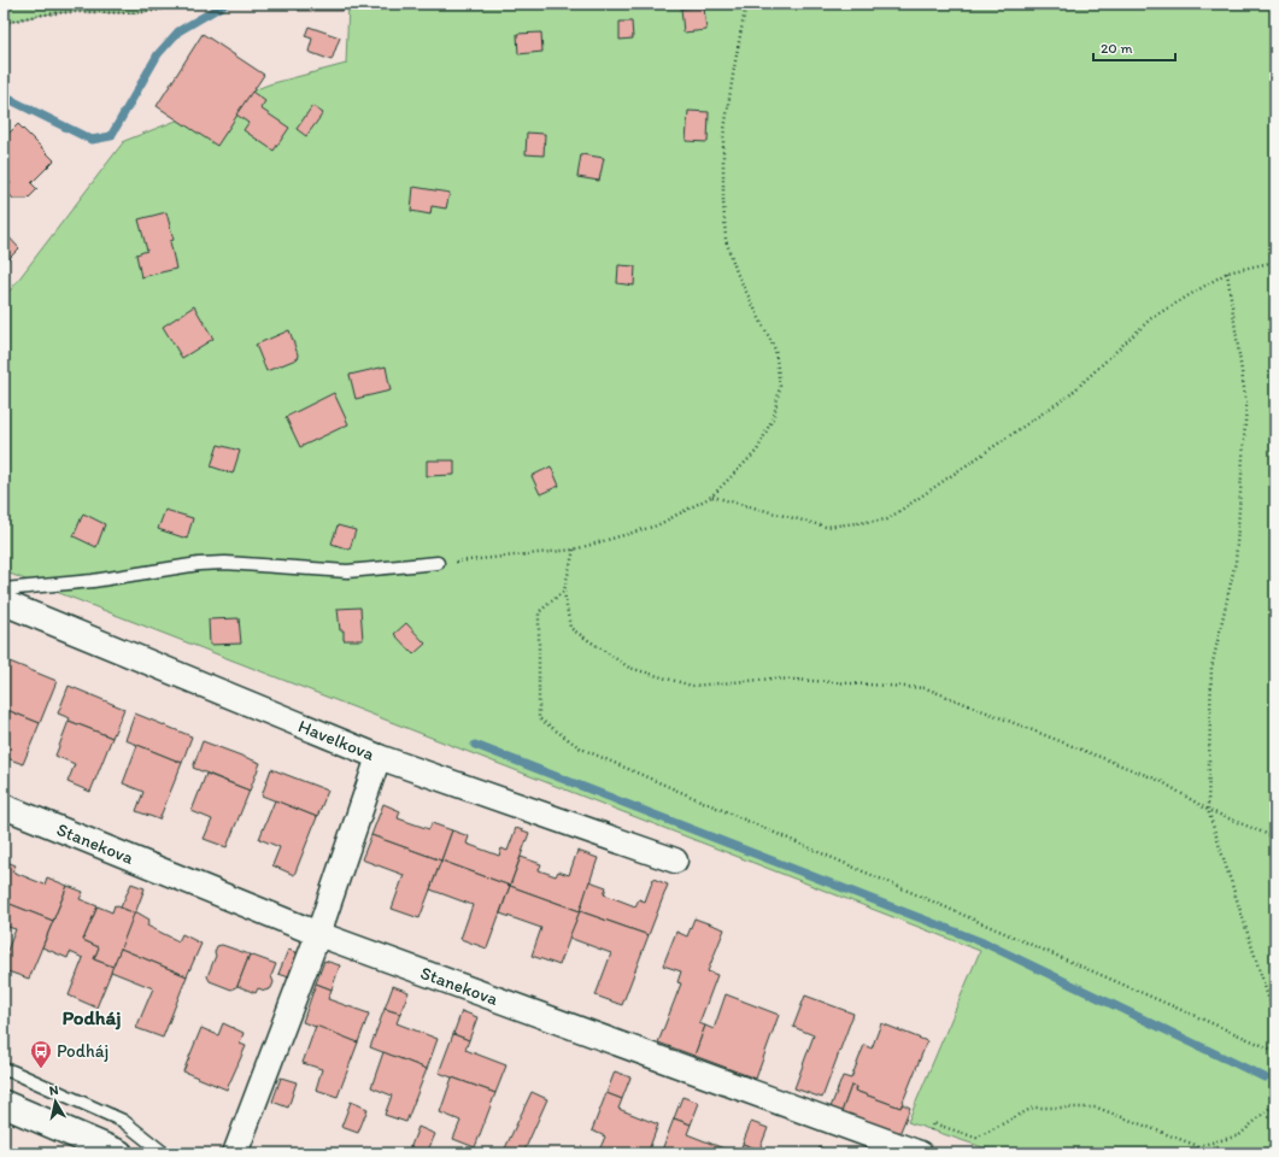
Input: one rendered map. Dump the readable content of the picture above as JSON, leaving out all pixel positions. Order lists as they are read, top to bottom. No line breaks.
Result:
{"streets":{"street":["Havelkova","Stanekova"]},"districts":["Podháj"],"places":{"bus stop":["Podháj"]},"scale_bar":"20 m","north":"top"}
